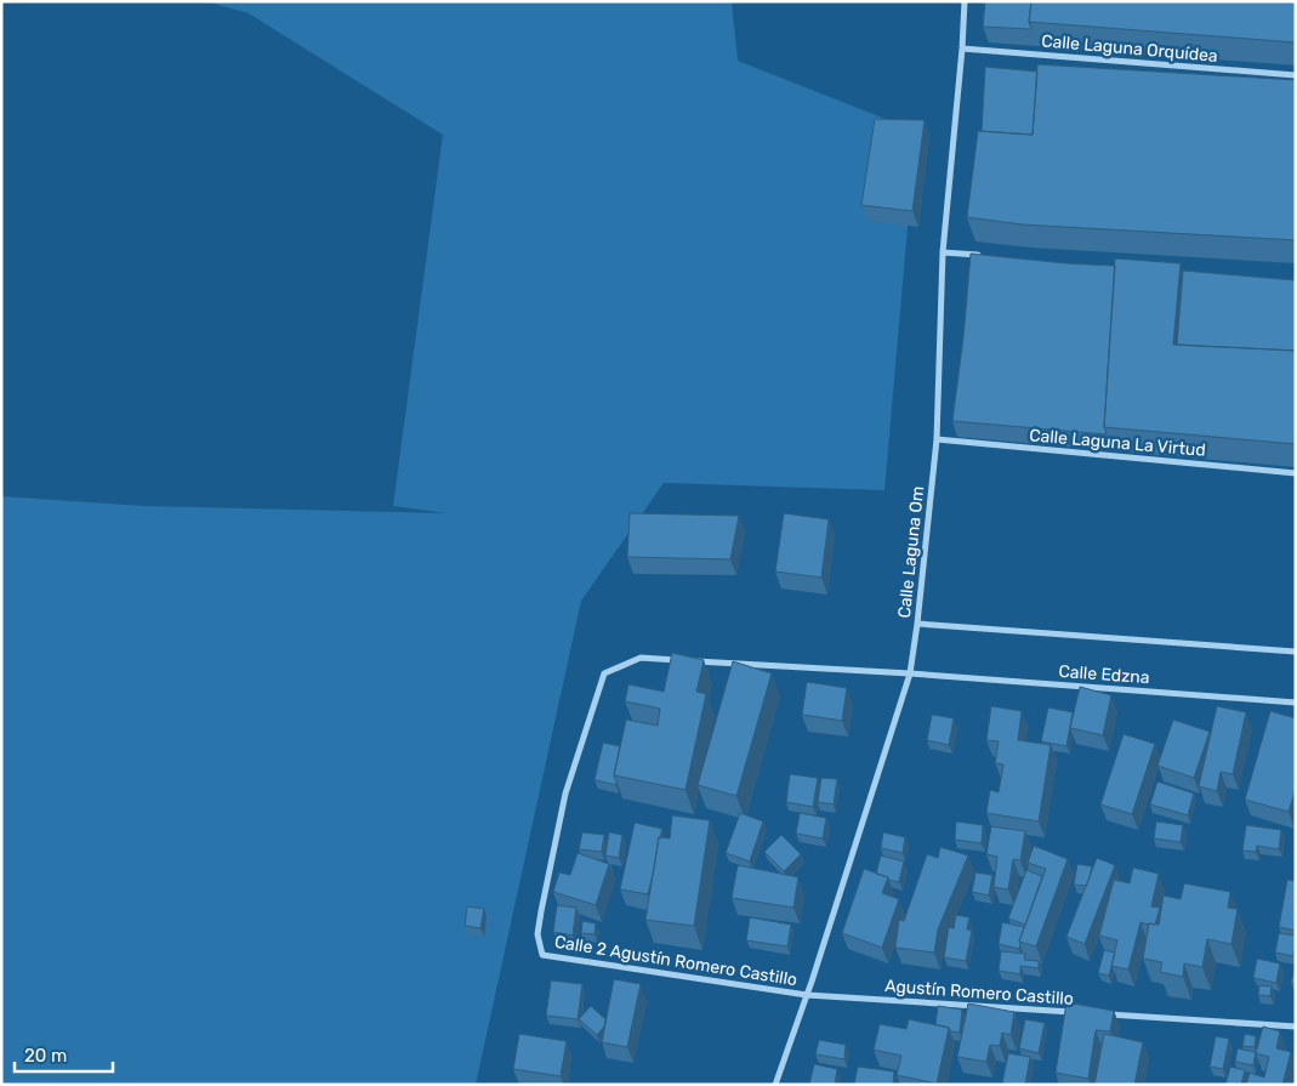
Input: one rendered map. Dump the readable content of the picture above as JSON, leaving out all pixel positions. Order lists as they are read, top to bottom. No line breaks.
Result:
{"streets":{"street":["Calle Laguna Orquídea","Calle Laguna La Virtud","Calle Laguna Om","Calle Edzna","Calle 2 Agustín Romero Castillo","Agustín Romero Castillo"]},"crossings":[["Calle Laguna Orquídea","Calle Laguna Om"],["Calle Laguna La Virtud","Calle Laguna Om"],["Calle Laguna Om","Calle Edzna"],["Calle Laguna Om","Calle 2 Agustín Romero Castillo"],["Calle Laguna Om","Agustín Romero Castillo"],["Calle Edzna","Calle 2 Agustín Romero Castillo"],["Calle 2 Agustín Romero Castillo","Agustín Romero Castillo"]],"scale_bar":"20 m"}
